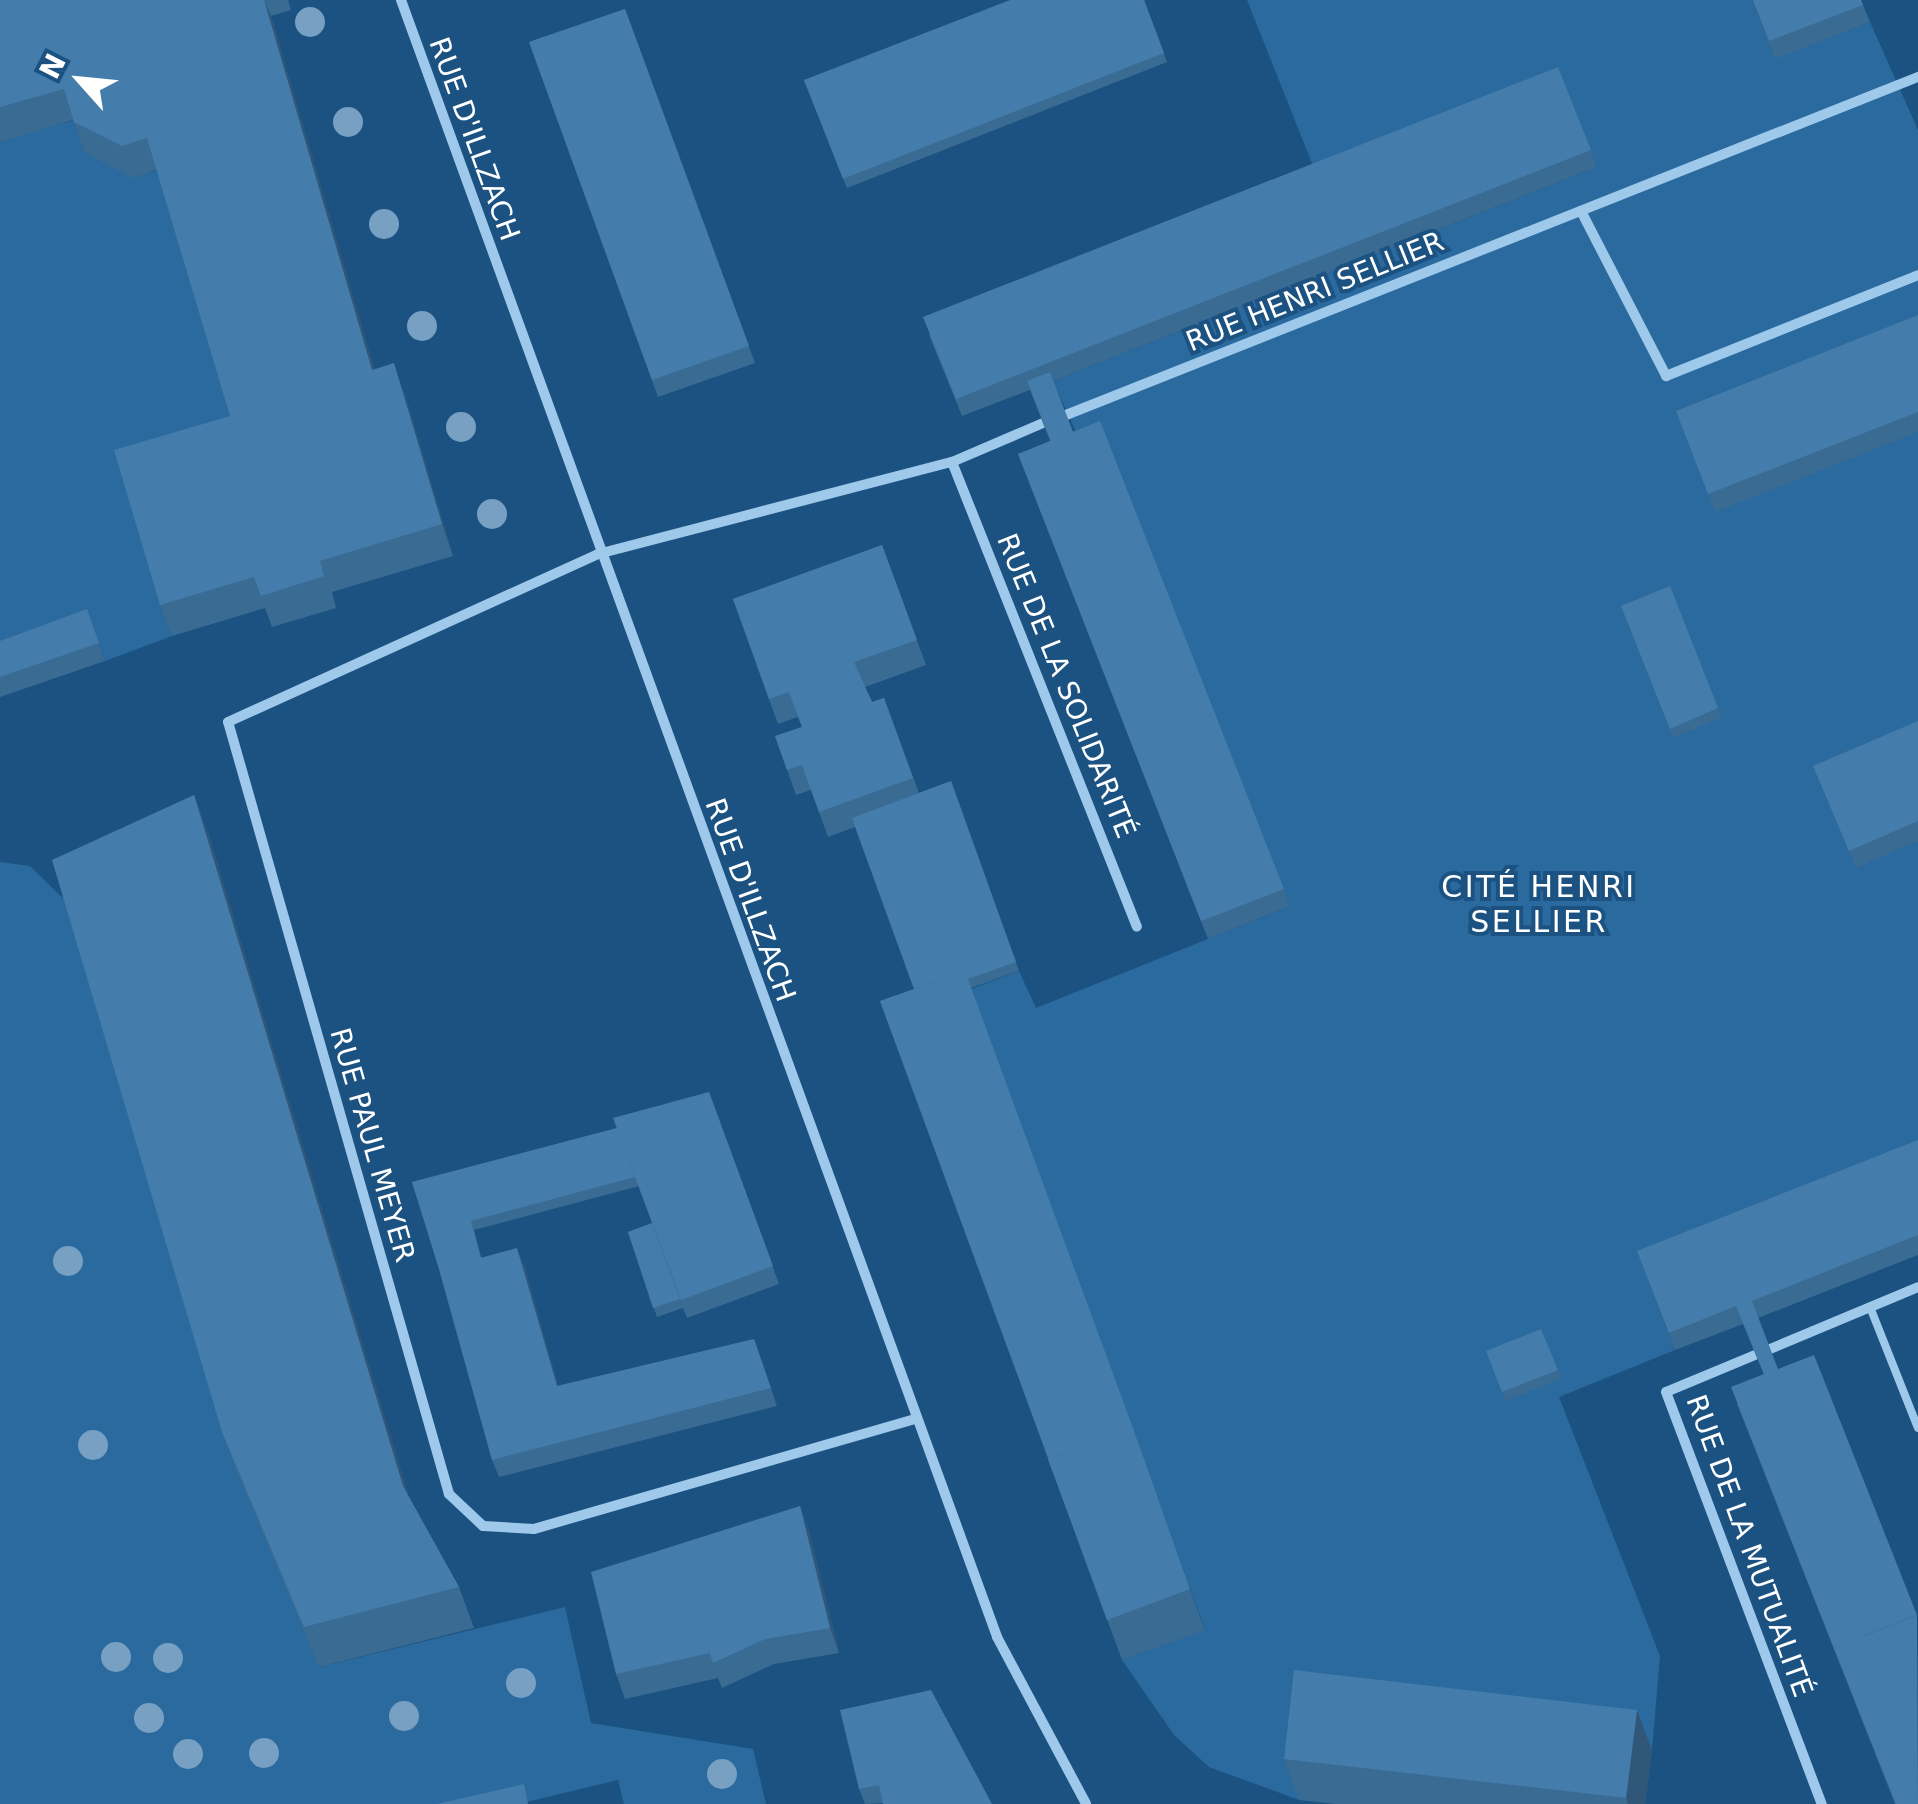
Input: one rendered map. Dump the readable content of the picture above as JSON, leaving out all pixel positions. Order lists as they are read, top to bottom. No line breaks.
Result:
{"streets":{"street":["RUE D'ILLZACH","RUE HENRI SELLIER","RUE DE LA SOLIDARITÉ","RUE PAUL MEYER","RUE DE LA MUTUALITÉ"]},"crossings":[["RUE D'ILLZACH","RUE PAUL MEYER"]],"districts":["CITÉ HENRI SELLIER"],"north":"top left"}
